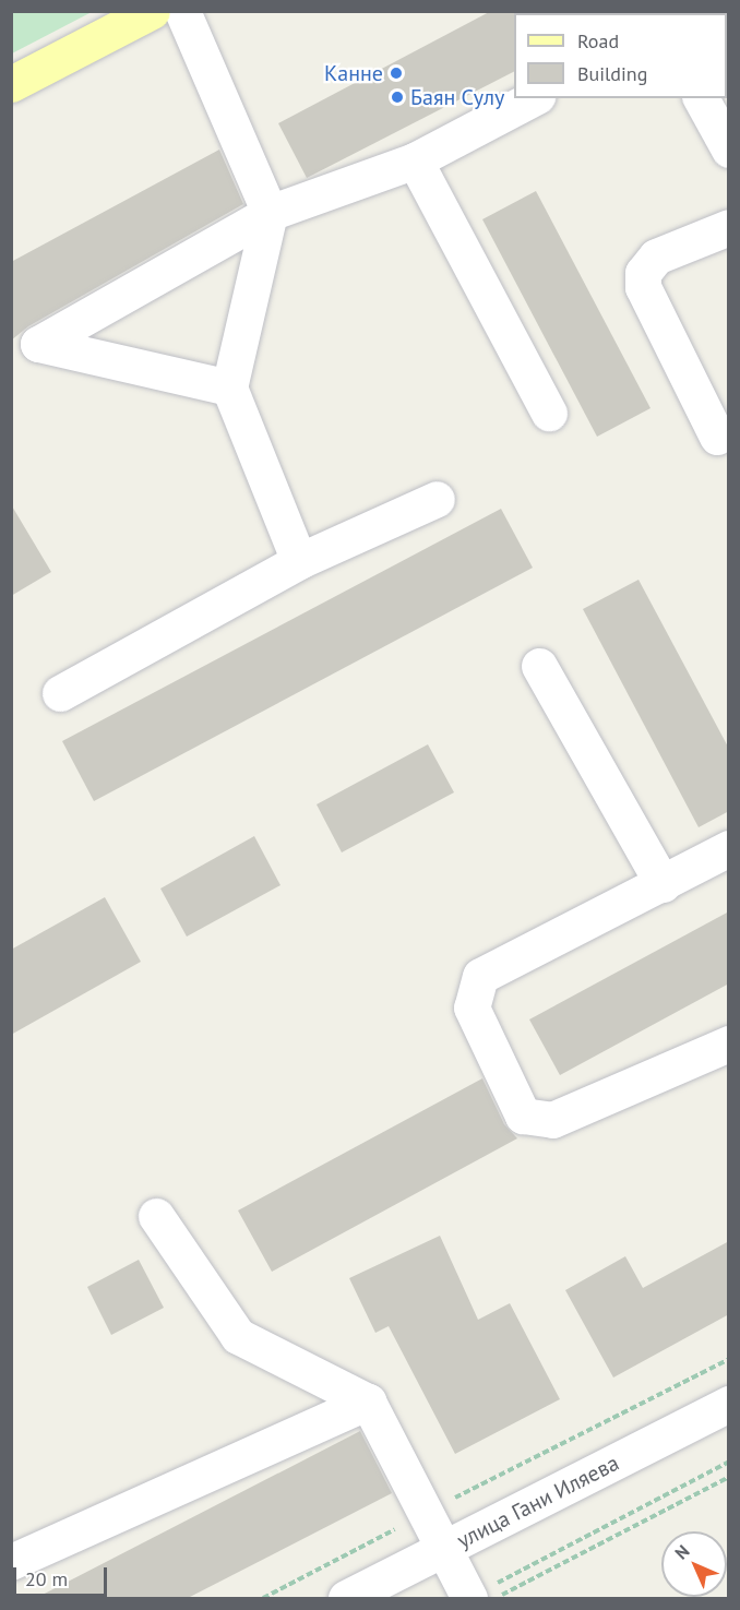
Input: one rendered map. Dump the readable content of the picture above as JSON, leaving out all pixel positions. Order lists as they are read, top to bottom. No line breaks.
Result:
{"streets":{"street":["улица Гани Иляева"]},"places":["Канне","Баян Сулу"],"legend":["Road","Building"],"scale_bar":"20 m","north":"top left"}
